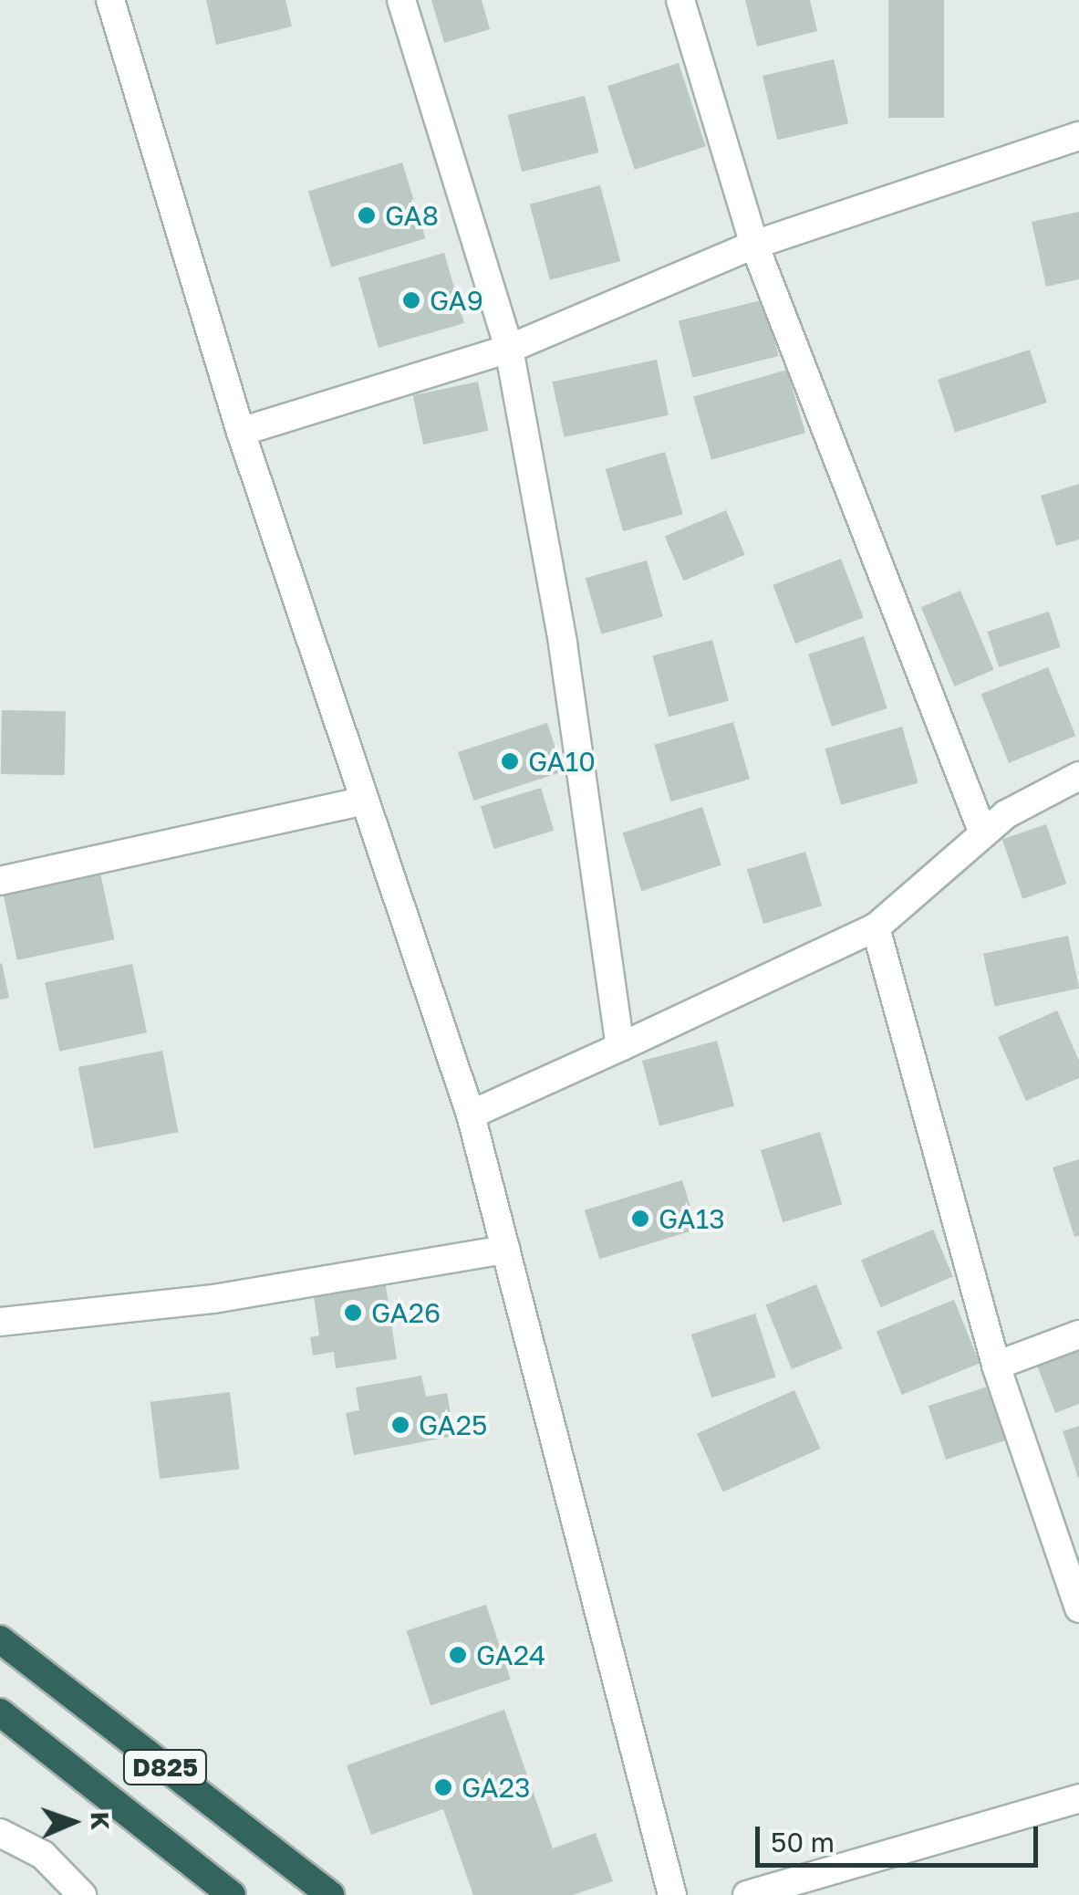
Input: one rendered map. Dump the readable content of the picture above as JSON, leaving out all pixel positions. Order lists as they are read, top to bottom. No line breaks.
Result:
{"streets":{"highway":["D825"]},"places":["GA8","GA9","GA10","GA13","GA26","GA25","GA24","GA23"],"scale_bar":"50 m","north":"right"}
